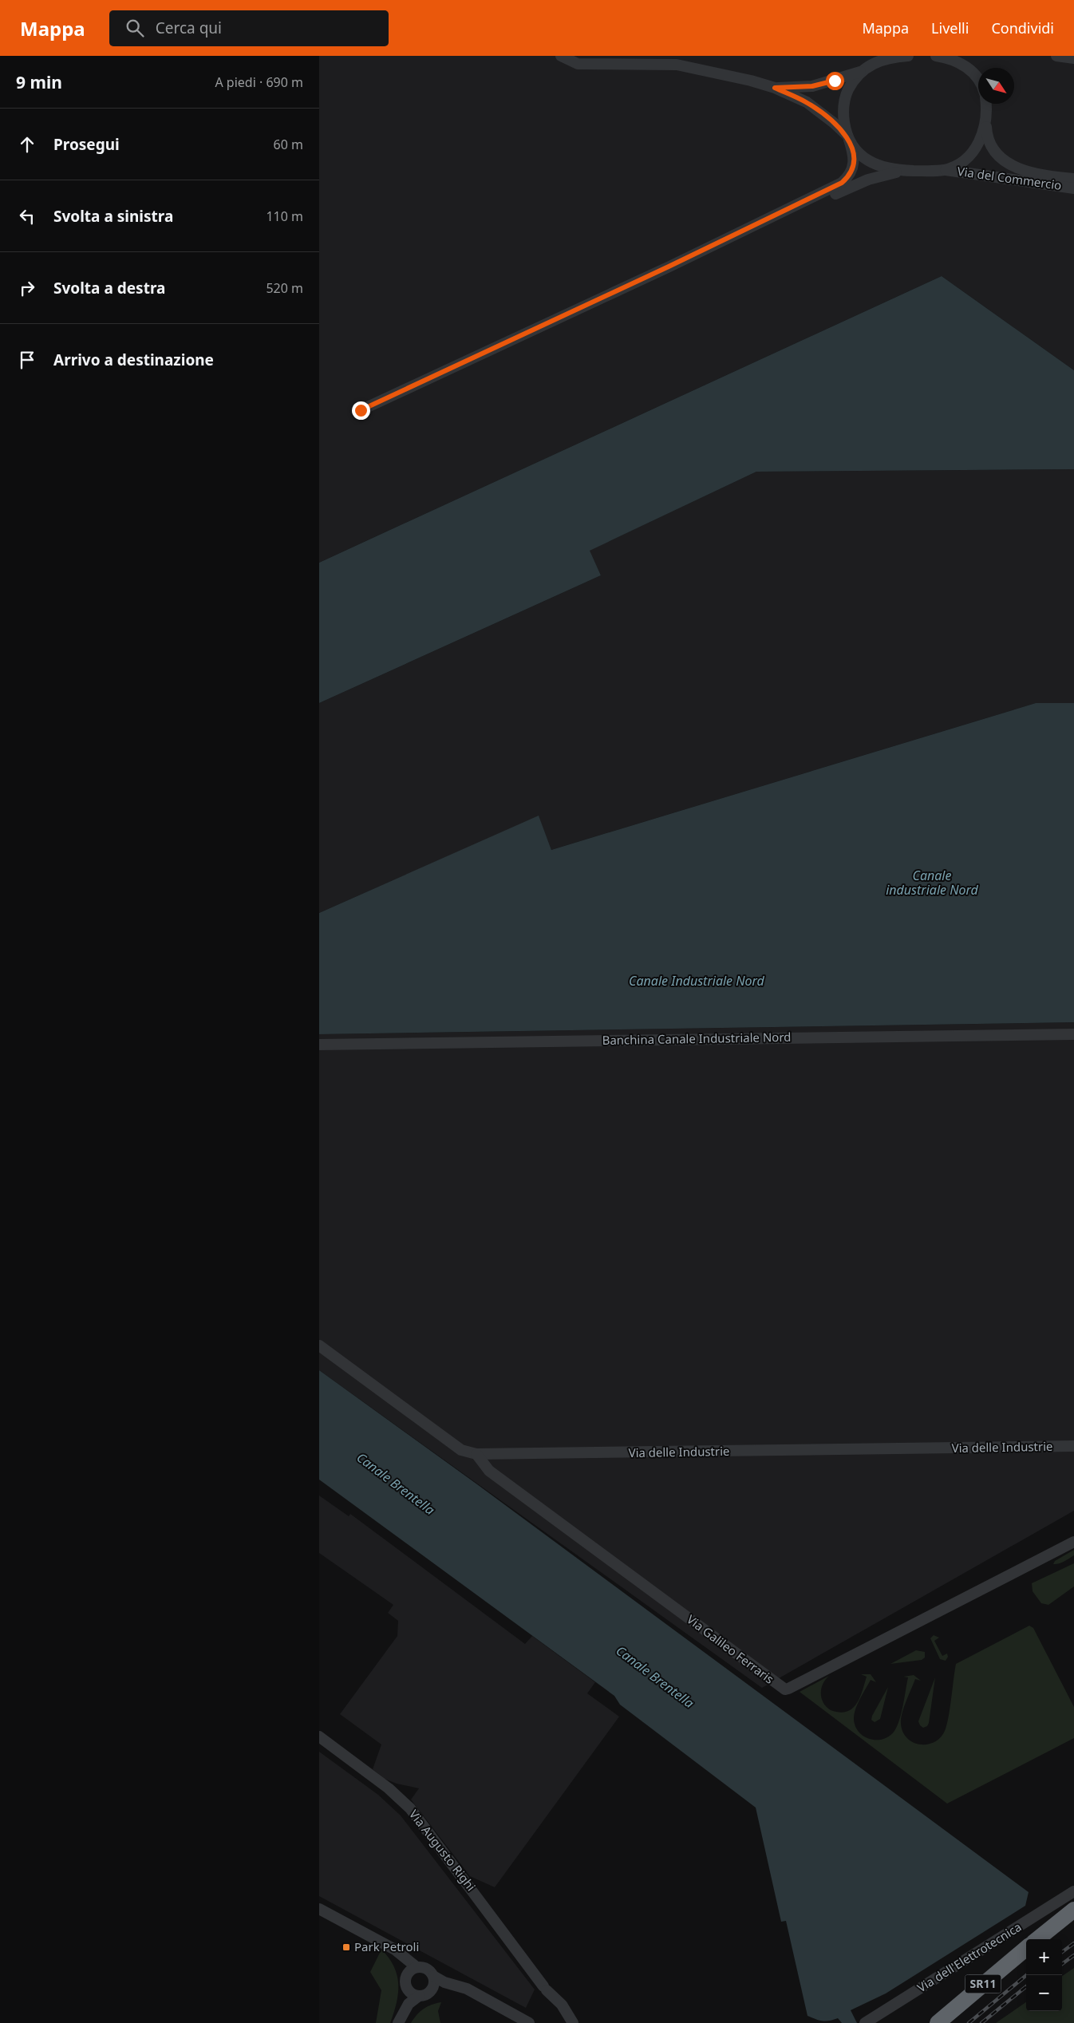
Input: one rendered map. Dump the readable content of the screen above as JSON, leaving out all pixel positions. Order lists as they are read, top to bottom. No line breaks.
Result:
{"streets":{"highway":["SR11"],"street":["Via del Commercio","Banchina Canale Industriale Nord","Via delle Industrie","Via Galileo Ferraris","Via Augusto Righi","Via dell'Elettrotecnica"]},"crossings":[["Via delle Industrie","Via Galileo Ferraris"]],"water":["Canale industriale Nord","Canale Industriale Nord","Canale Brentella"],"places":{"transit":["Park Petroli"]},"north":"bottom right","page":{"header":"Mappa","search":"Cerca qui","nav":["Mappa","Livelli","Condividi"],"heading":["9 min","A piedi · 690 m"],"list":[["Prosegui","60 m"],["Svolta a sinistra","110 m"],["Svolta a destra","520 m"],"Arrivo a destinazione"],"map_buttons":["+","−"]}}
